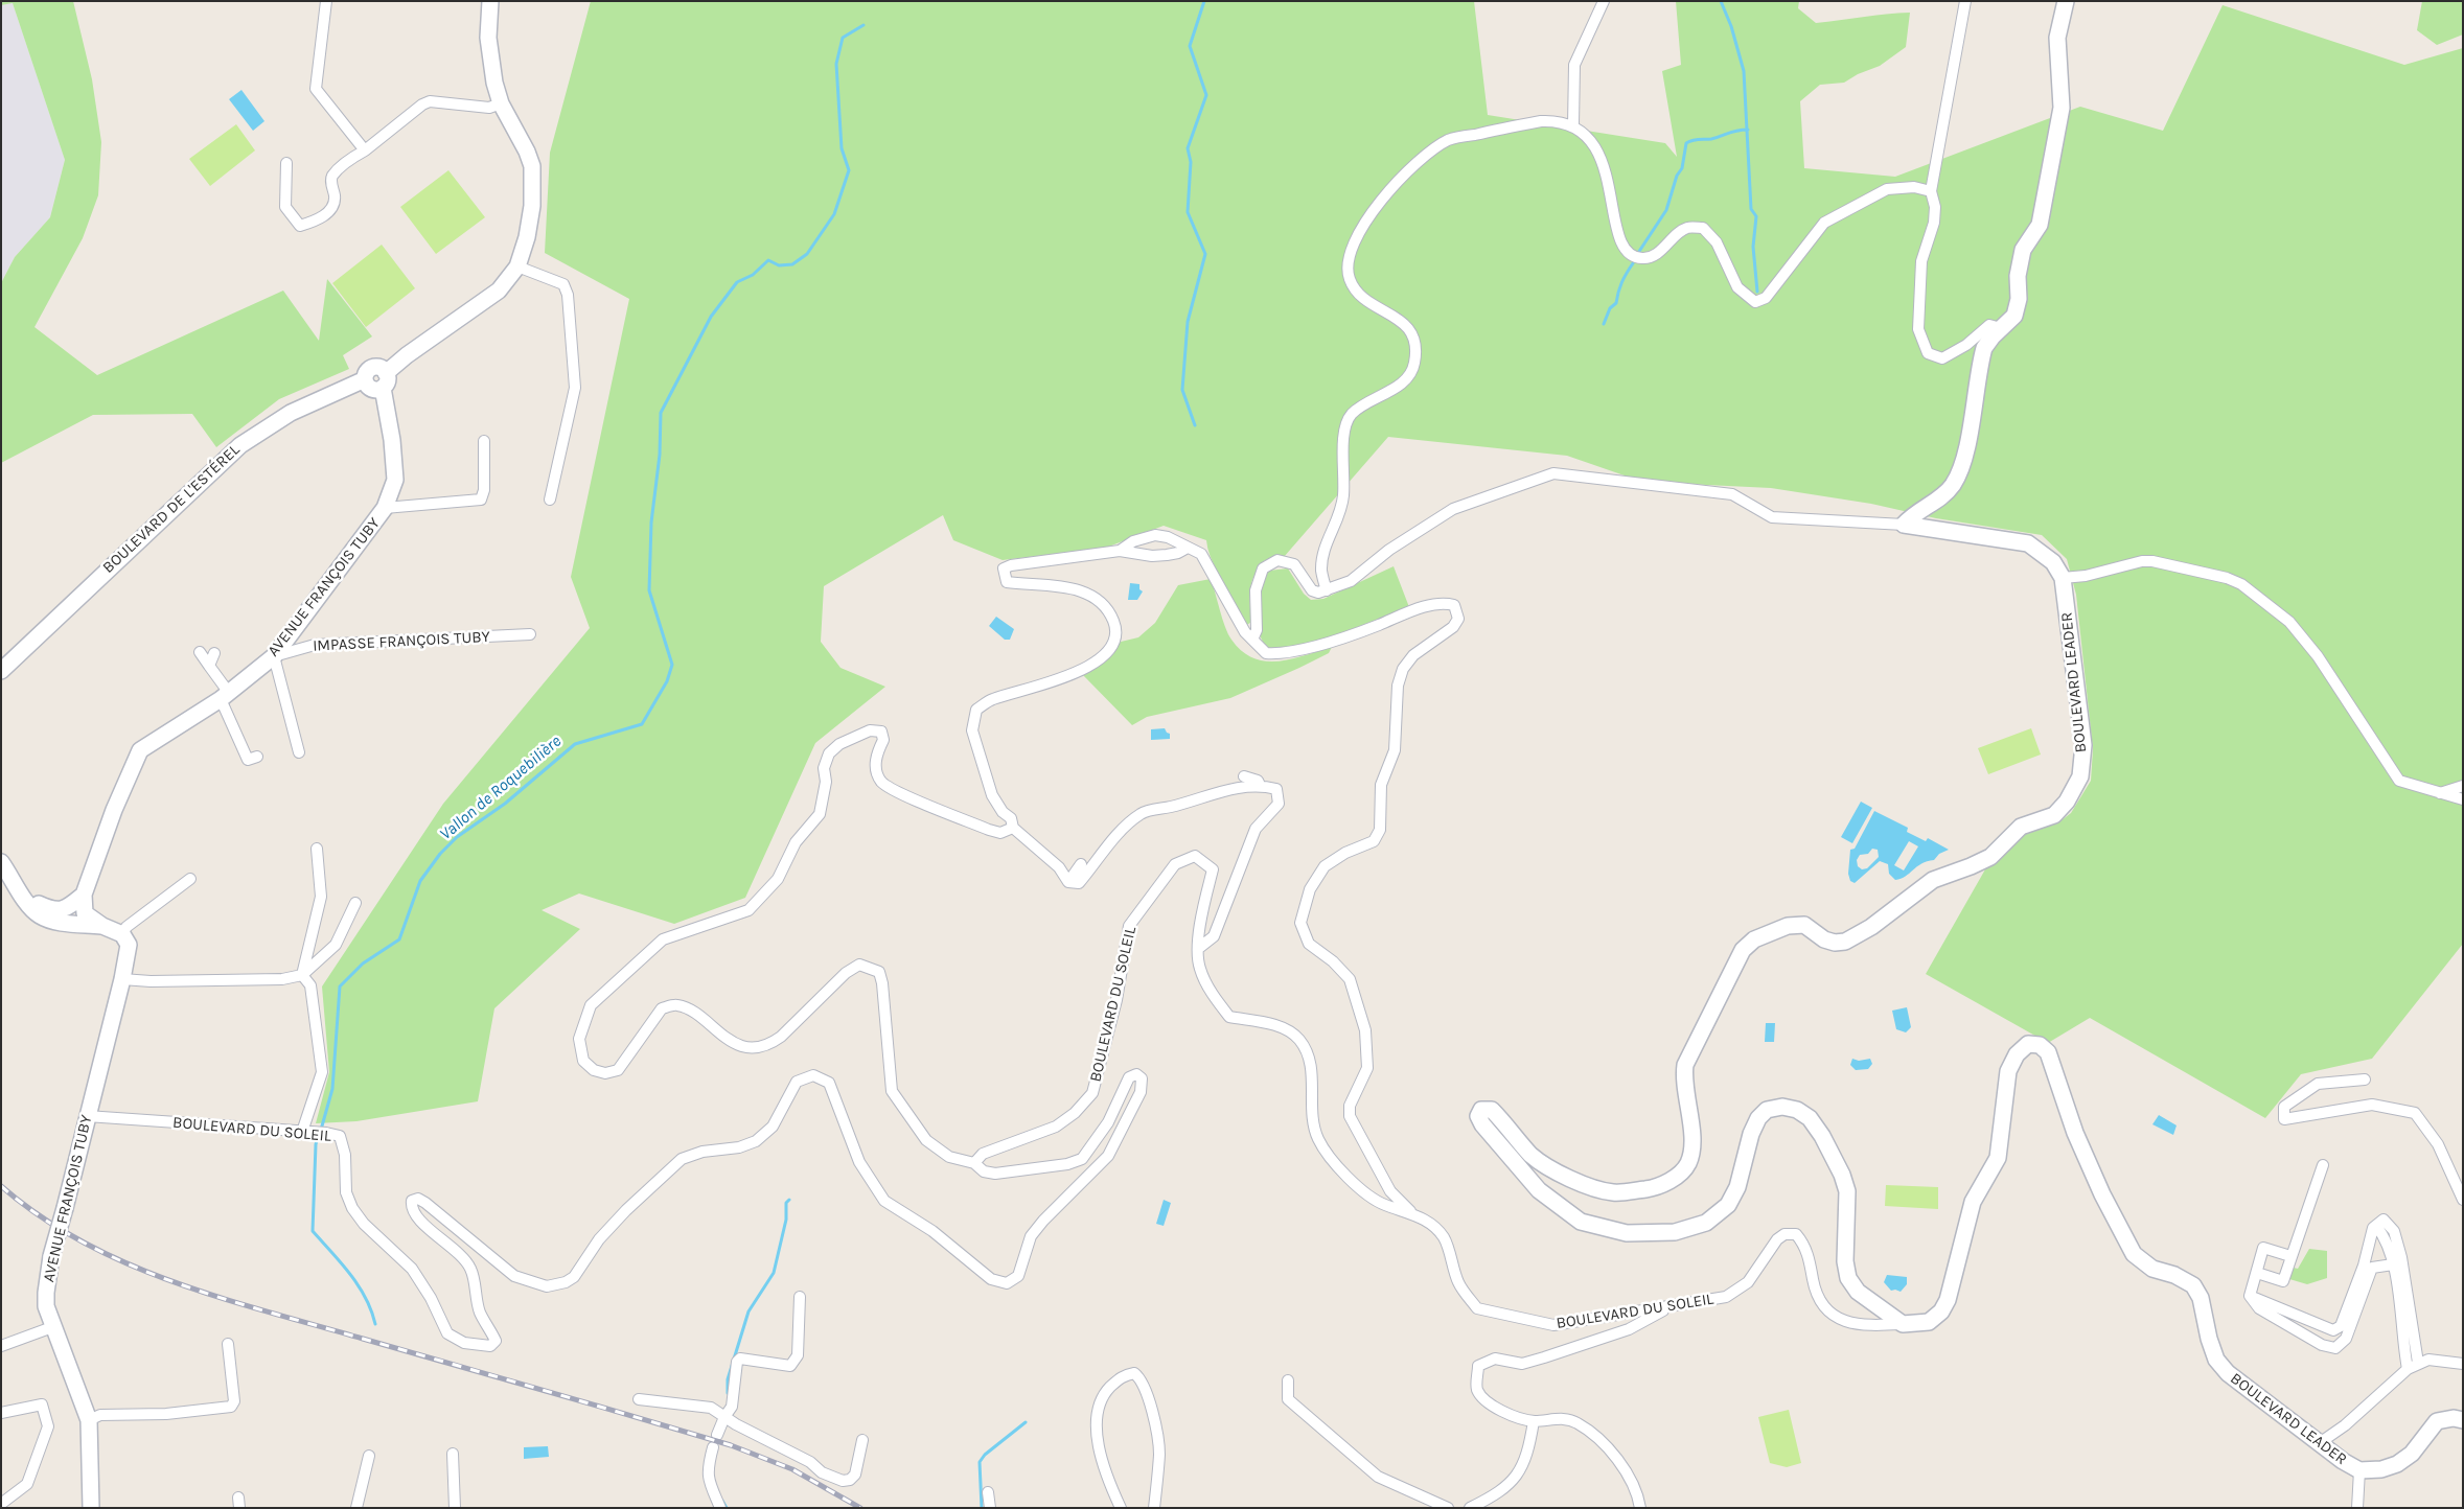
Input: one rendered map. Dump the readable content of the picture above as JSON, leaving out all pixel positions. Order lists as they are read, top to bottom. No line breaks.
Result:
{"streets":{"street":["BOULEVARD DE L'ESTÉREL","AVENUE FRANÇOIS TUBY","IMPASSE FRANÇOIS TUBY","BOULEVARD LEADER","BOULEVARD DU SOLEIL"]},"crossings":[["BOULEVARD DE L'ESTÉREL","AVENUE FRANÇOIS TUBY"],["AVENUE FRANÇOIS TUBY","IMPASSE FRANÇOIS TUBY"],["AVENUE FRANÇOIS TUBY","BOULEVARD DU SOLEIL"],["BOULEVARD LEADER","BOULEVARD DU SOLEIL"]],"water":["Vallon de Roquebilière"]}
